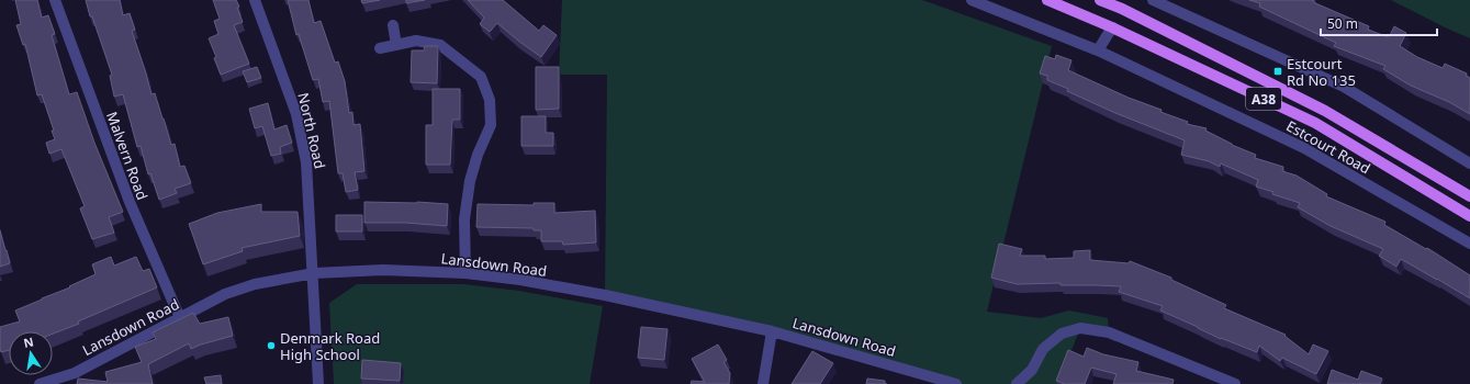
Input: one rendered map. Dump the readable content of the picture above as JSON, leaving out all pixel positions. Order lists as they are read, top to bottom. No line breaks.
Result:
{"streets":{"main road":["A38","Estcourt Road"],"street":["North Road","Malvern Road","Lansdown Road"]},"crossings":[["North Road","Lansdown Road"],["Malvern Road","Lansdown Road"]],"places":{"transit":["Estcourt Rd No 135"],"other":["Denmark Road High School"]},"scale_bar":"50 m","north":"top"}
